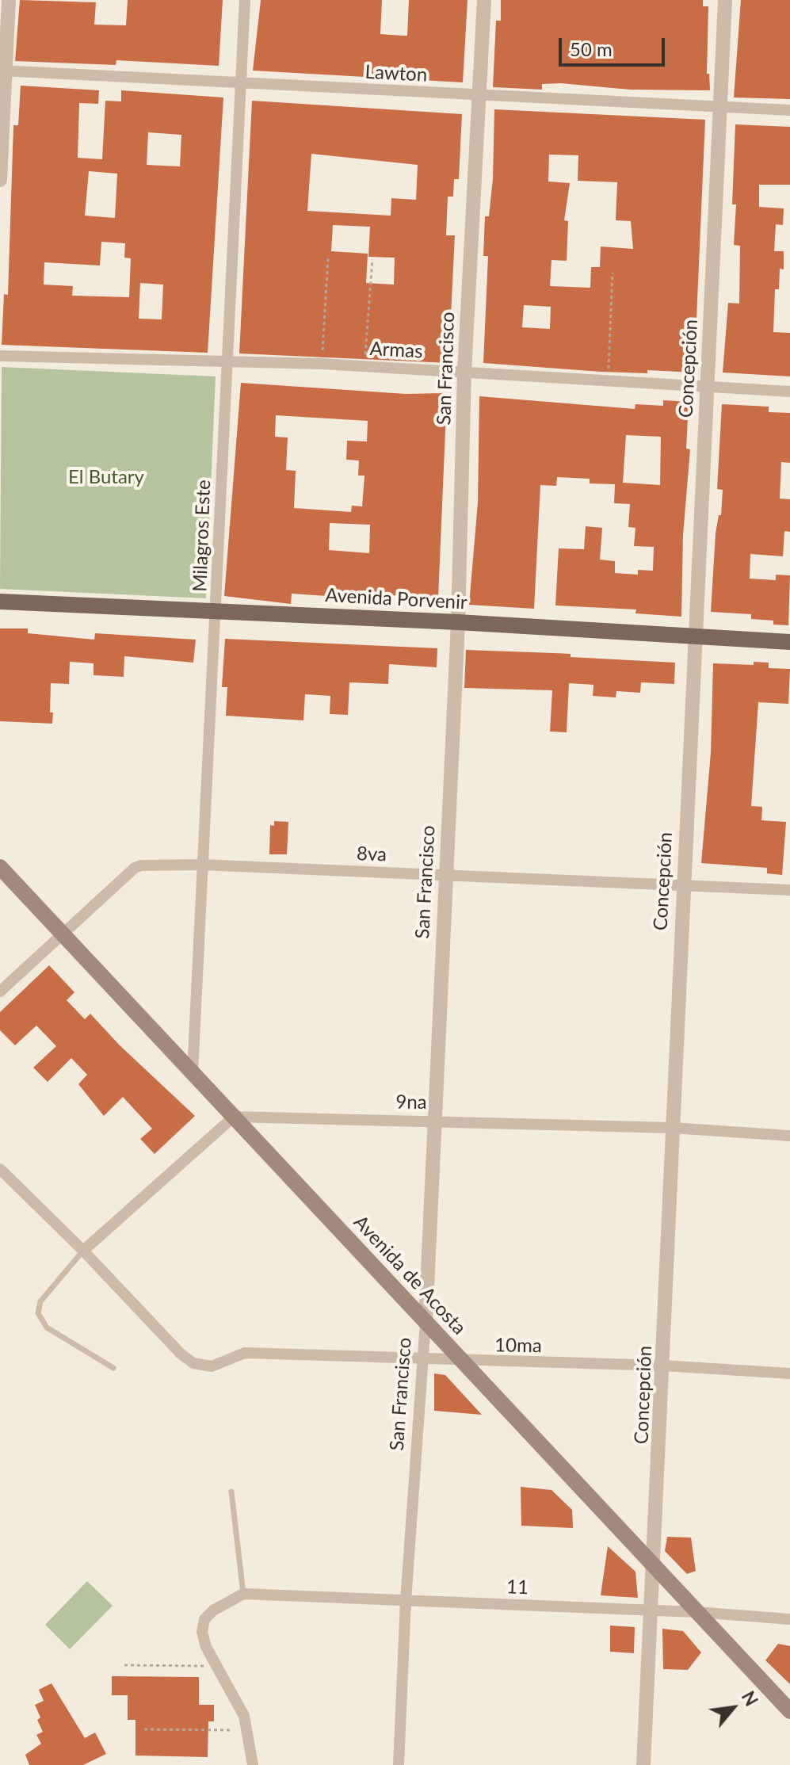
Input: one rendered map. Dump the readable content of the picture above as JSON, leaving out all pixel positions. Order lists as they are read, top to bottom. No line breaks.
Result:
{"streets":{"main road":["Avenida Porvenir","Avenida de Acosta"],"street":["Lawton","Armas","San Francisco","Concepción","Milagros Este","8va","9na","10ma","11"]},"crossings":[["Lawton","San Francisco"],["Lawton","Concepción"],["Lawton","Milagros Este"],["Armas","San Francisco"],["Armas","Concepción"],["Armas","Milagros Este"],["San Francisco","Avenida Porvenir"],["San Francisco","8va"],["San Francisco","9na"],["San Francisco","Avenida de Acosta"],["San Francisco","10ma"],["San Francisco","11"],["Concepción","Avenida Porvenir"],["Concepción","8va"],["Concepción","9na"],["Concepción","Avenida de Acosta"],["Concepción","10ma"],["Concepción","11"],["Milagros Este","Avenida Porvenir"],["Milagros Este","8va"],["Milagros Este","Avenida de Acosta"],["8va","Avenida de Acosta"],["9na","Avenida de Acosta"],["Avenida de Acosta","10ma"],["Avenida de Acosta","11"]],"parks":["El Butary"],"scale_bar":"50 m","north":"top right"}
